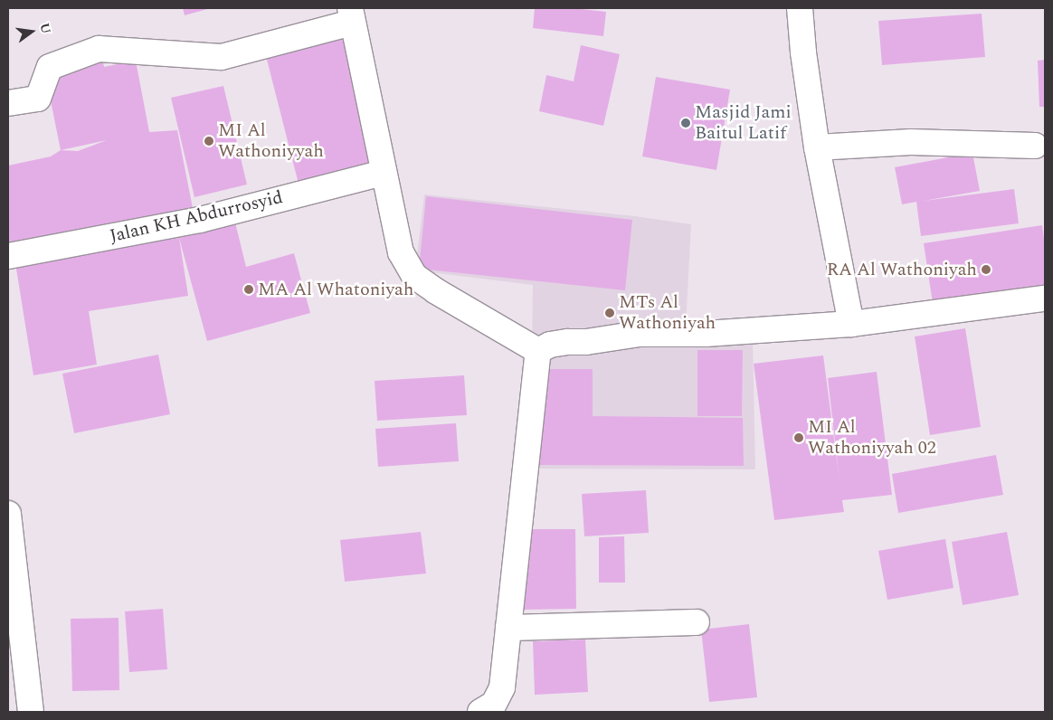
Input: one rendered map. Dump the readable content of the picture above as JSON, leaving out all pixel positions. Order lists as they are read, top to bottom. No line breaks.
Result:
{"streets":{"street":["Jalan KH Abdurrosyid"]},"places":["Masjid Jami Baitul Latif","MI Al Wathoniyyah","RA Al Wathoniyah","MA Al Whatoniyah","MTs Al Wathoniyah","MI Al Wathoniyyah 02"],"north":"right"}
